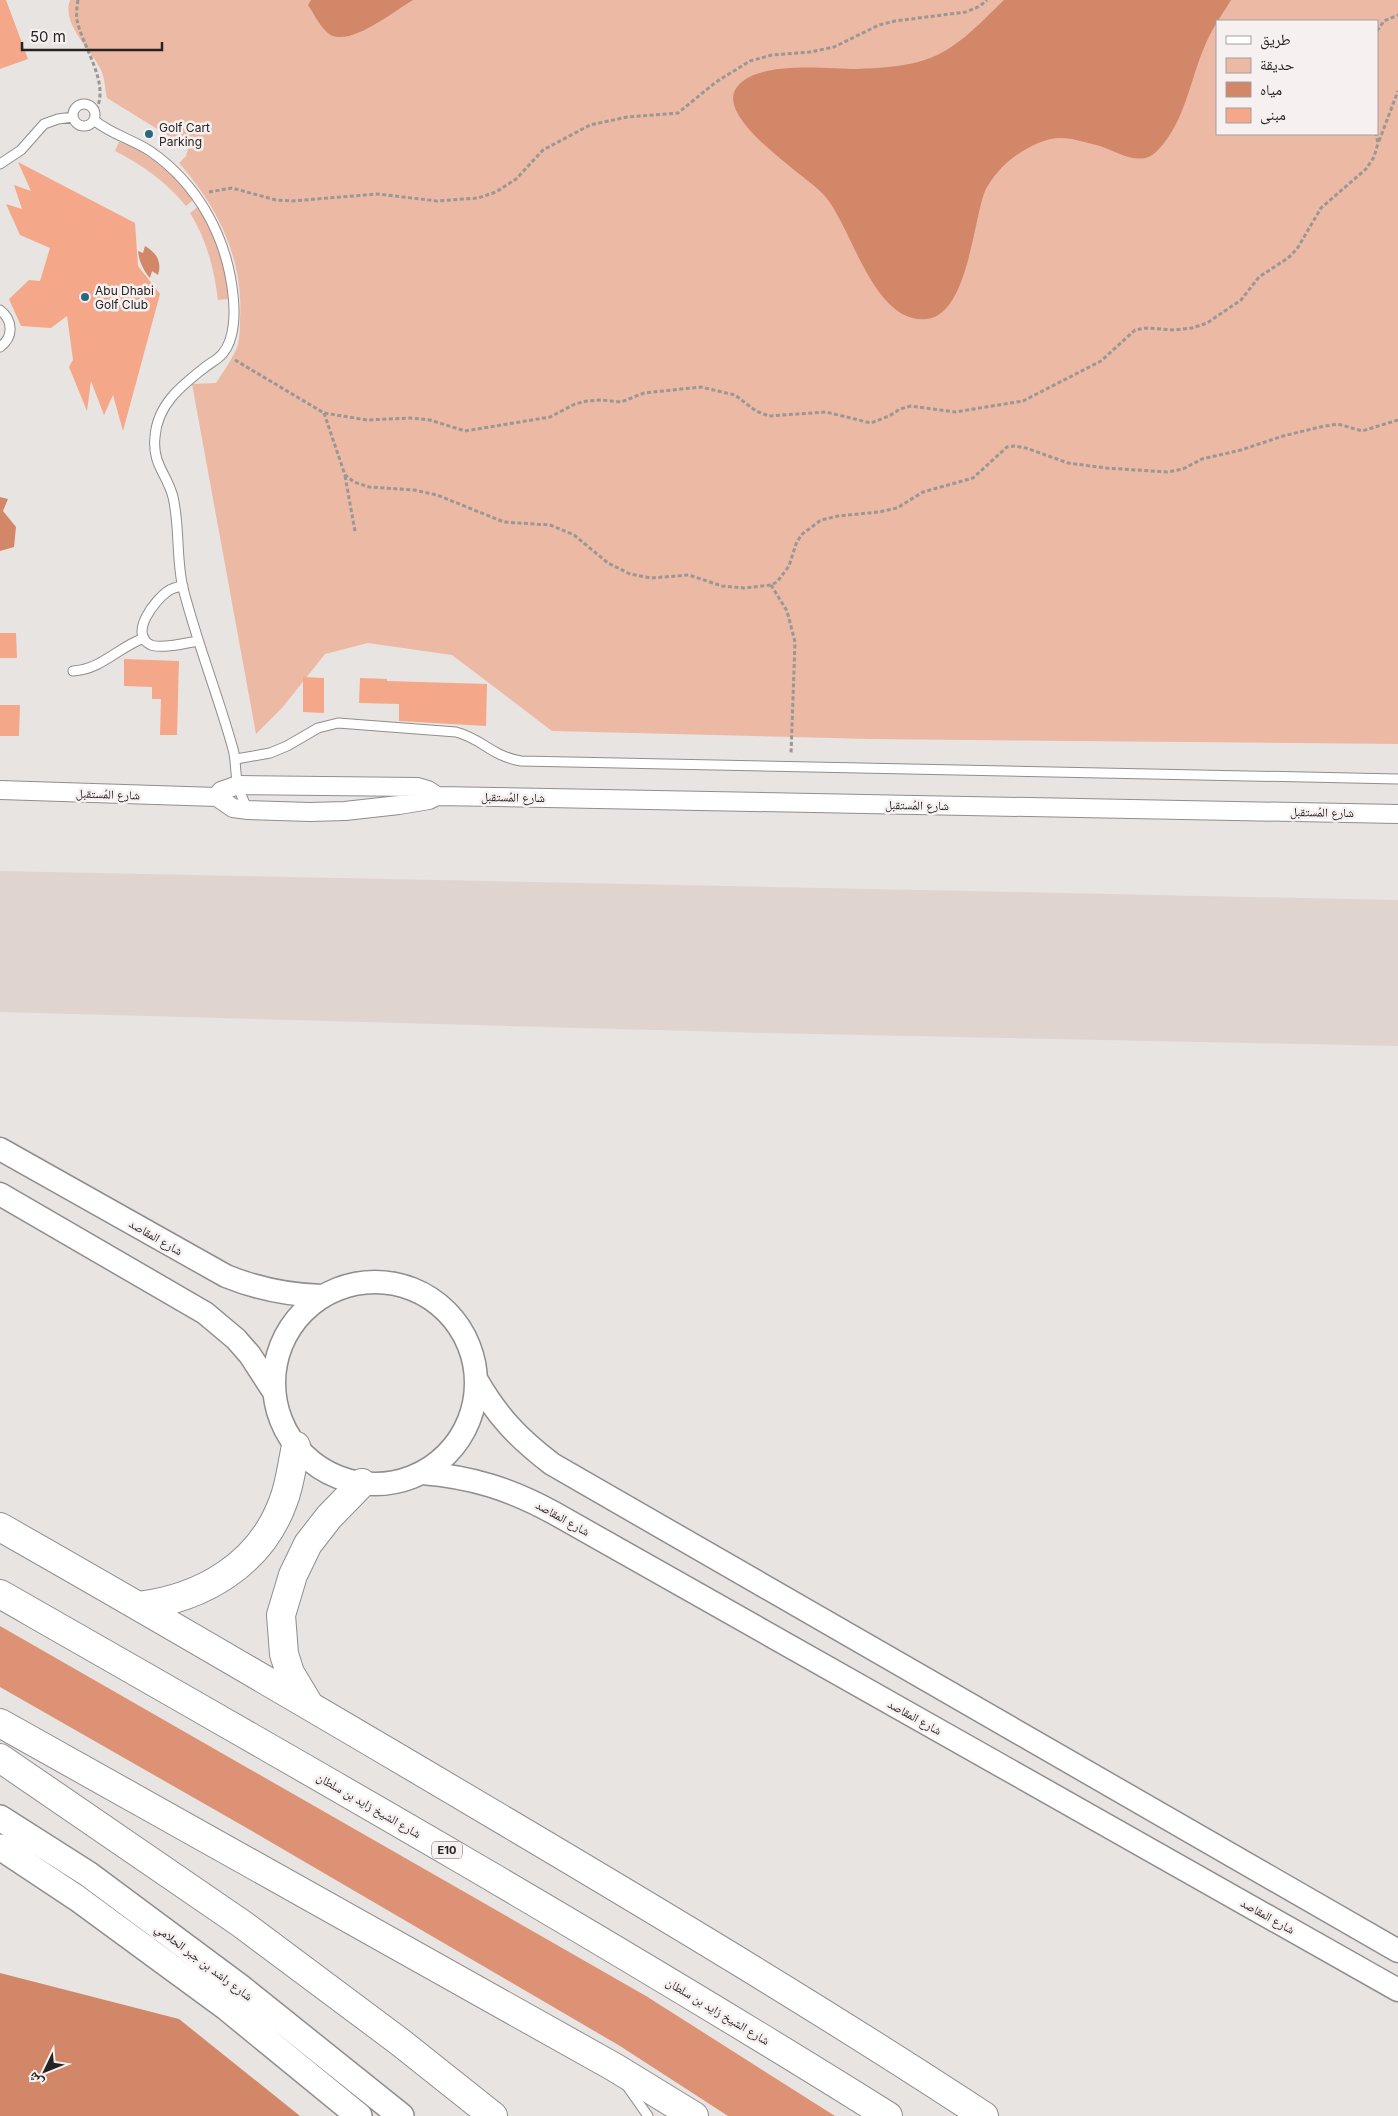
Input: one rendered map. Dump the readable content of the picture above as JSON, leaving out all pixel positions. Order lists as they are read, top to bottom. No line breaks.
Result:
{"streets":{"highway":["شارع الشيخ زايد بن سلطان","E10"],"main road":["شارع راشد بن جبر الحلامي"],"street":["شارع المُستقبل","شارع المقاصد"]},"places":["Golf Cart Parking","Abu Dhabi Golf Club"],"legend":["طريق","حديقة","مياه","مبنى"],"scale_bar":"50 m","north":"bottom left"}
